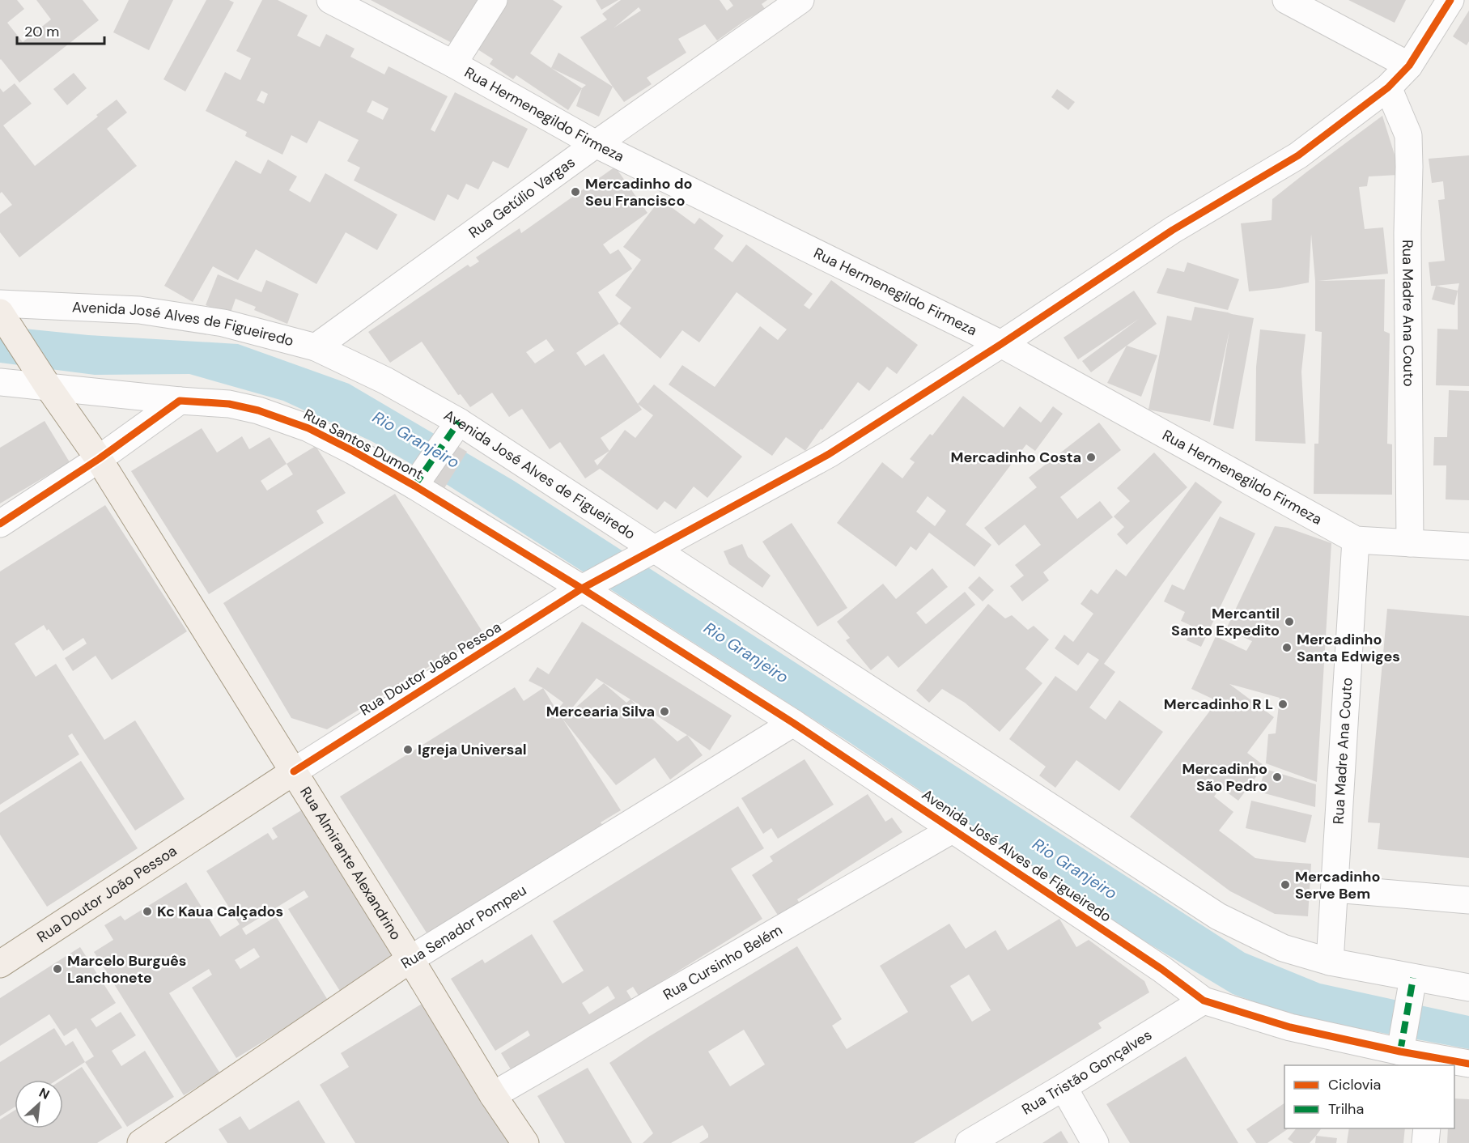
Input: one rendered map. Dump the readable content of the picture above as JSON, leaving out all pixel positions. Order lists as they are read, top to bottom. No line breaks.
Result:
{"streets":{"main road":["Rua Doutor João Pessoa","Rua Almirante Alexandrino","Rua Senador Pompeu"],"street":["Rua Hermenegildo Firmeza","Rua Getúlio Vargas","Rua Madre Ana Couto","Avenida José Alves de Figueiredo","Rua Santos Dumont","Rua Cursinho Belém","Rua Tristão Gonçalves"]},"crossings":[["Rua Hermenegildo Firmeza","Rua Getúlio Vargas"],["Rua Hermenegildo Firmeza","Rua Madre Ana Couto"],["Rua Hermenegildo Firmeza","Rua Doutor João Pessoa"],["Rua Getúlio Vargas","Avenida José Alves de Figueiredo"],["Rua Madre Ana Couto","Avenida José Alves de Figueiredo"],["Rua Madre Ana Couto","Rua Doutor João Pessoa"],["Avenida José Alves de Figueiredo","Rua Santos Dumont"],["Avenida José Alves de Figueiredo","Rua Doutor João Pessoa"],["Avenida José Alves de Figueiredo","Rua Senador Pompeu"],["Avenida José Alves de Figueiredo","Rua Cursinho Belém"],["Avenida José Alves de Figueiredo","Rua Tristão Gonçalves"],["Rua Santos Dumont","Rua Doutor João Pessoa"],["Rua Doutor João Pessoa","Rua Almirante Alexandrino"],["Rua Almirante Alexandrino","Rua Senador Pompeu"],["Rua Almirante Alexandrino","Rua Cursinho Belém"]],"water":["Rio Granjeiro"],"places":["Mercadinho do Seu Francisco","Mercadinho Costa","Mercantil Santo Expedito","Mercadinho Santa Edwiges","Mercadinho R L","Mercearia Silva","Igreja Universal","Mercadinho São Pedro","Mercadinho Serve Bem","Kc Kaua Calçados","Marcelo Burguês Lanchonete"],"legend":["Ciclovia","Trilha"],"scale_bar":"20 m","north":"top right"}
